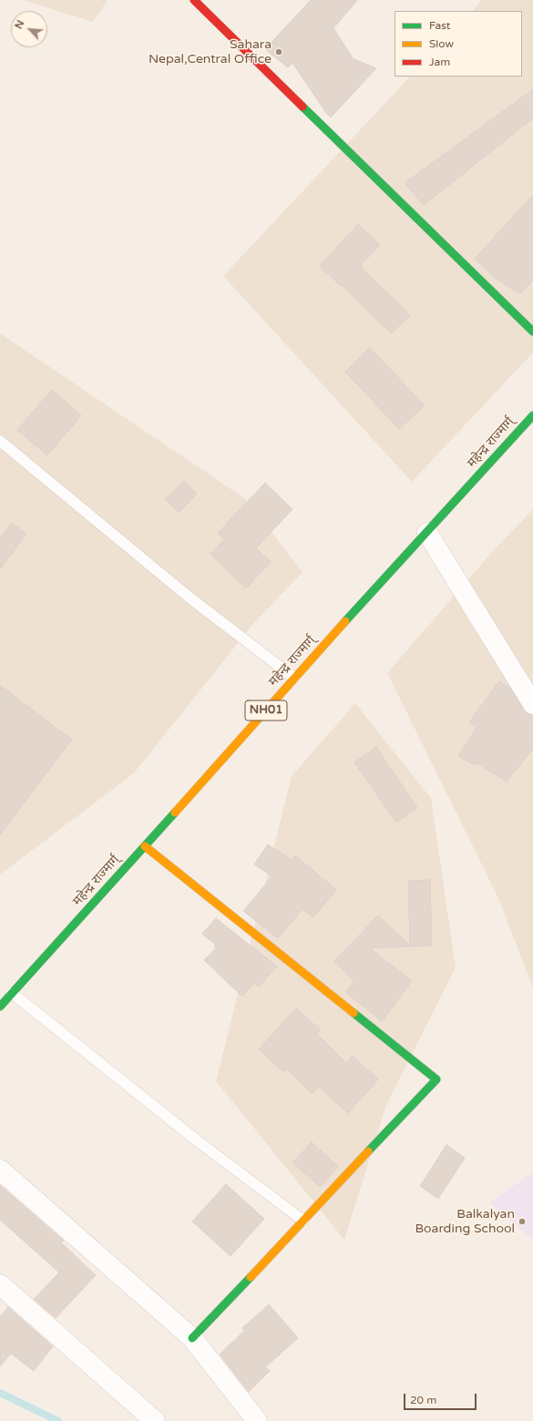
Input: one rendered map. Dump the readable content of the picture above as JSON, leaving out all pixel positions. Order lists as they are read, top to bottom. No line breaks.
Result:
{"streets":{"main road":["महेन्द्र राज्मार्ग्","NH01"]},"places":["Sahara Nepal,Central Office","Balkalyan Boarding School"],"legend":["Fast","Slow","Jam"],"scale_bar":"20 m","north":"top left"}
